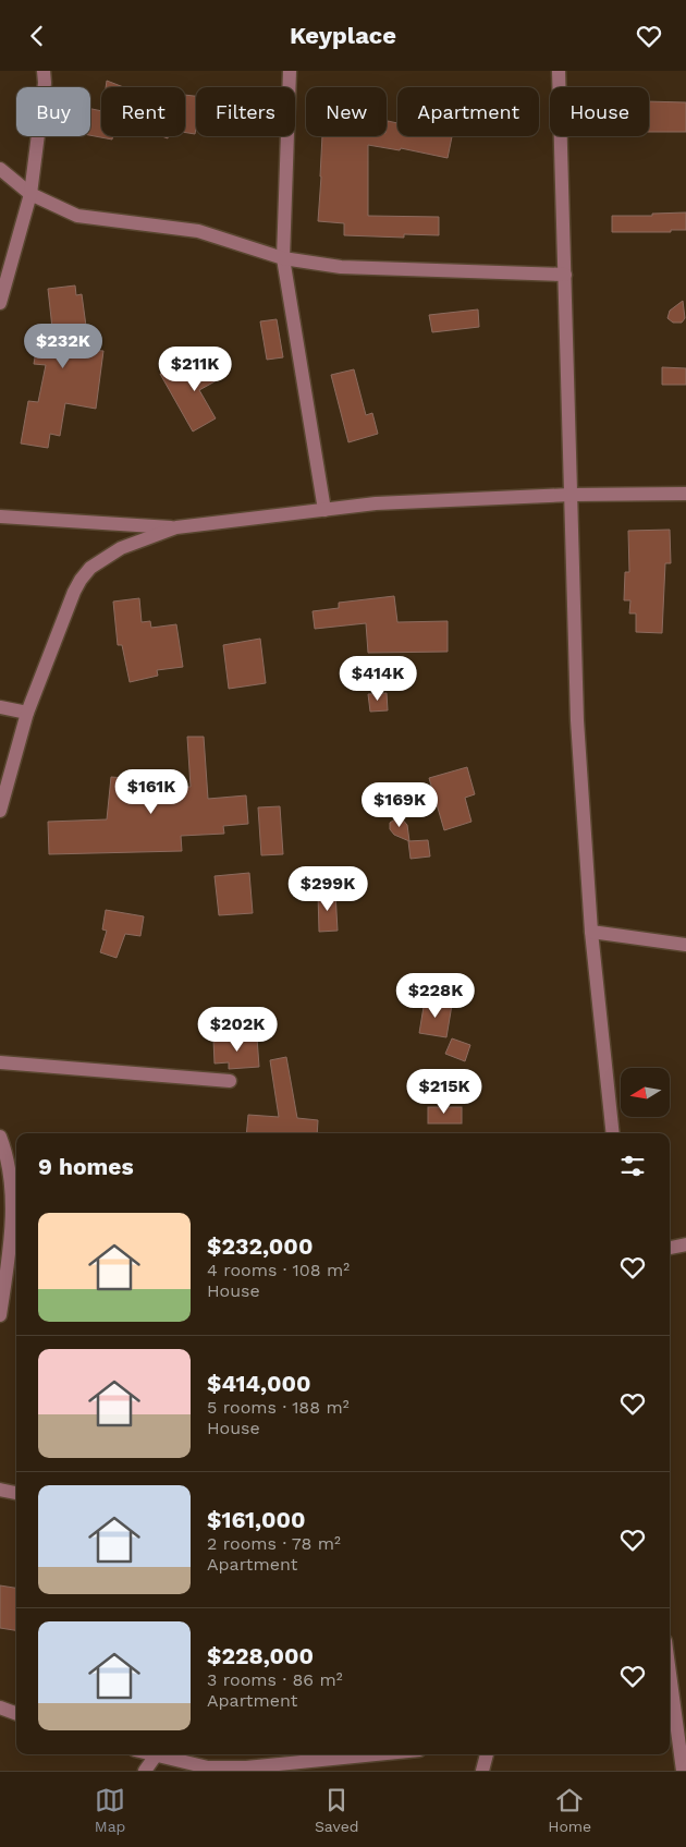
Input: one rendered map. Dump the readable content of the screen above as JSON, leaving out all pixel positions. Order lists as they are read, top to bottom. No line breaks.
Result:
{"north":"left","page":{"header":"Keyplace","chip":["Buy","Rent","Filters","New","Apartment","House"],"price":["$232K","$211K","$414K","$161K","$169K","$299K","$228K","$202K","$215K"],"heading":"9 homes","list":[{"name":"$232,000","note":"4 rooms · 108 m² · House"},{"name":"$414,000","note":"5 rooms · 188 m² · House"},{"name":"$161,000","note":"2 rooms · 78 m² · Apartment"},{"name":"$228,000","note":"3 rooms · 86 m² · Apartment"}],"tabs":["Map","Saved","Home"]}}
